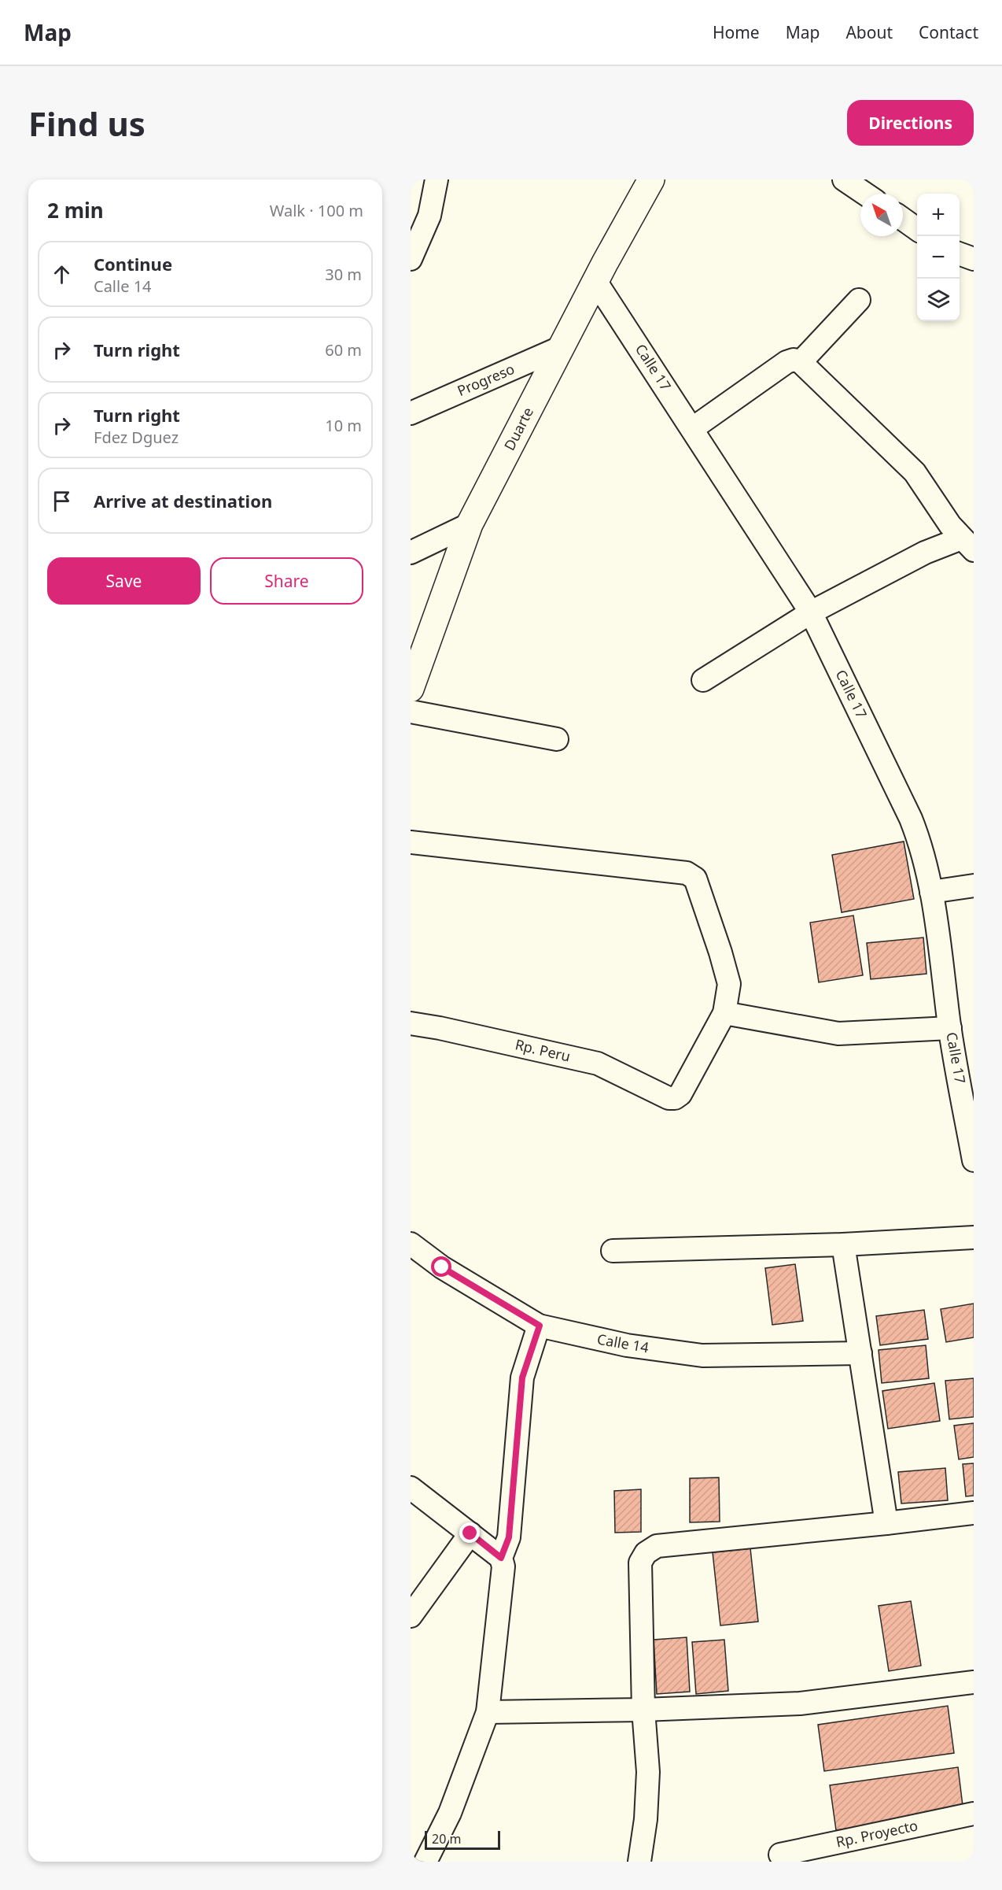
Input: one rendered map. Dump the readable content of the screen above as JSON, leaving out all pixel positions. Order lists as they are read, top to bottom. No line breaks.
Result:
{"streets":{"street":["Calle 17","Progreso","Duarte","Rp. Peru","Calle 14","Rp. Proyecto"]},"crossings":[["Calle 17","Duarte"],["Progreso","Duarte"]],"scale_bar":"20 m","north":"top left","page":{"header":"Map","nav":["Home","Map","About","Contact"],"buttons":["Directions",["Save","Share"]],"title":"Find us","heading":["2 min","Walk · 100 m"],"map_buttons":["+","−"],"list":[["Continue","Calle 14","30 m"],["Turn right","60 m"],["Turn right","Fdez Dguez","10 m"],"Arrive at destination"],"scale":"20 m"}}
